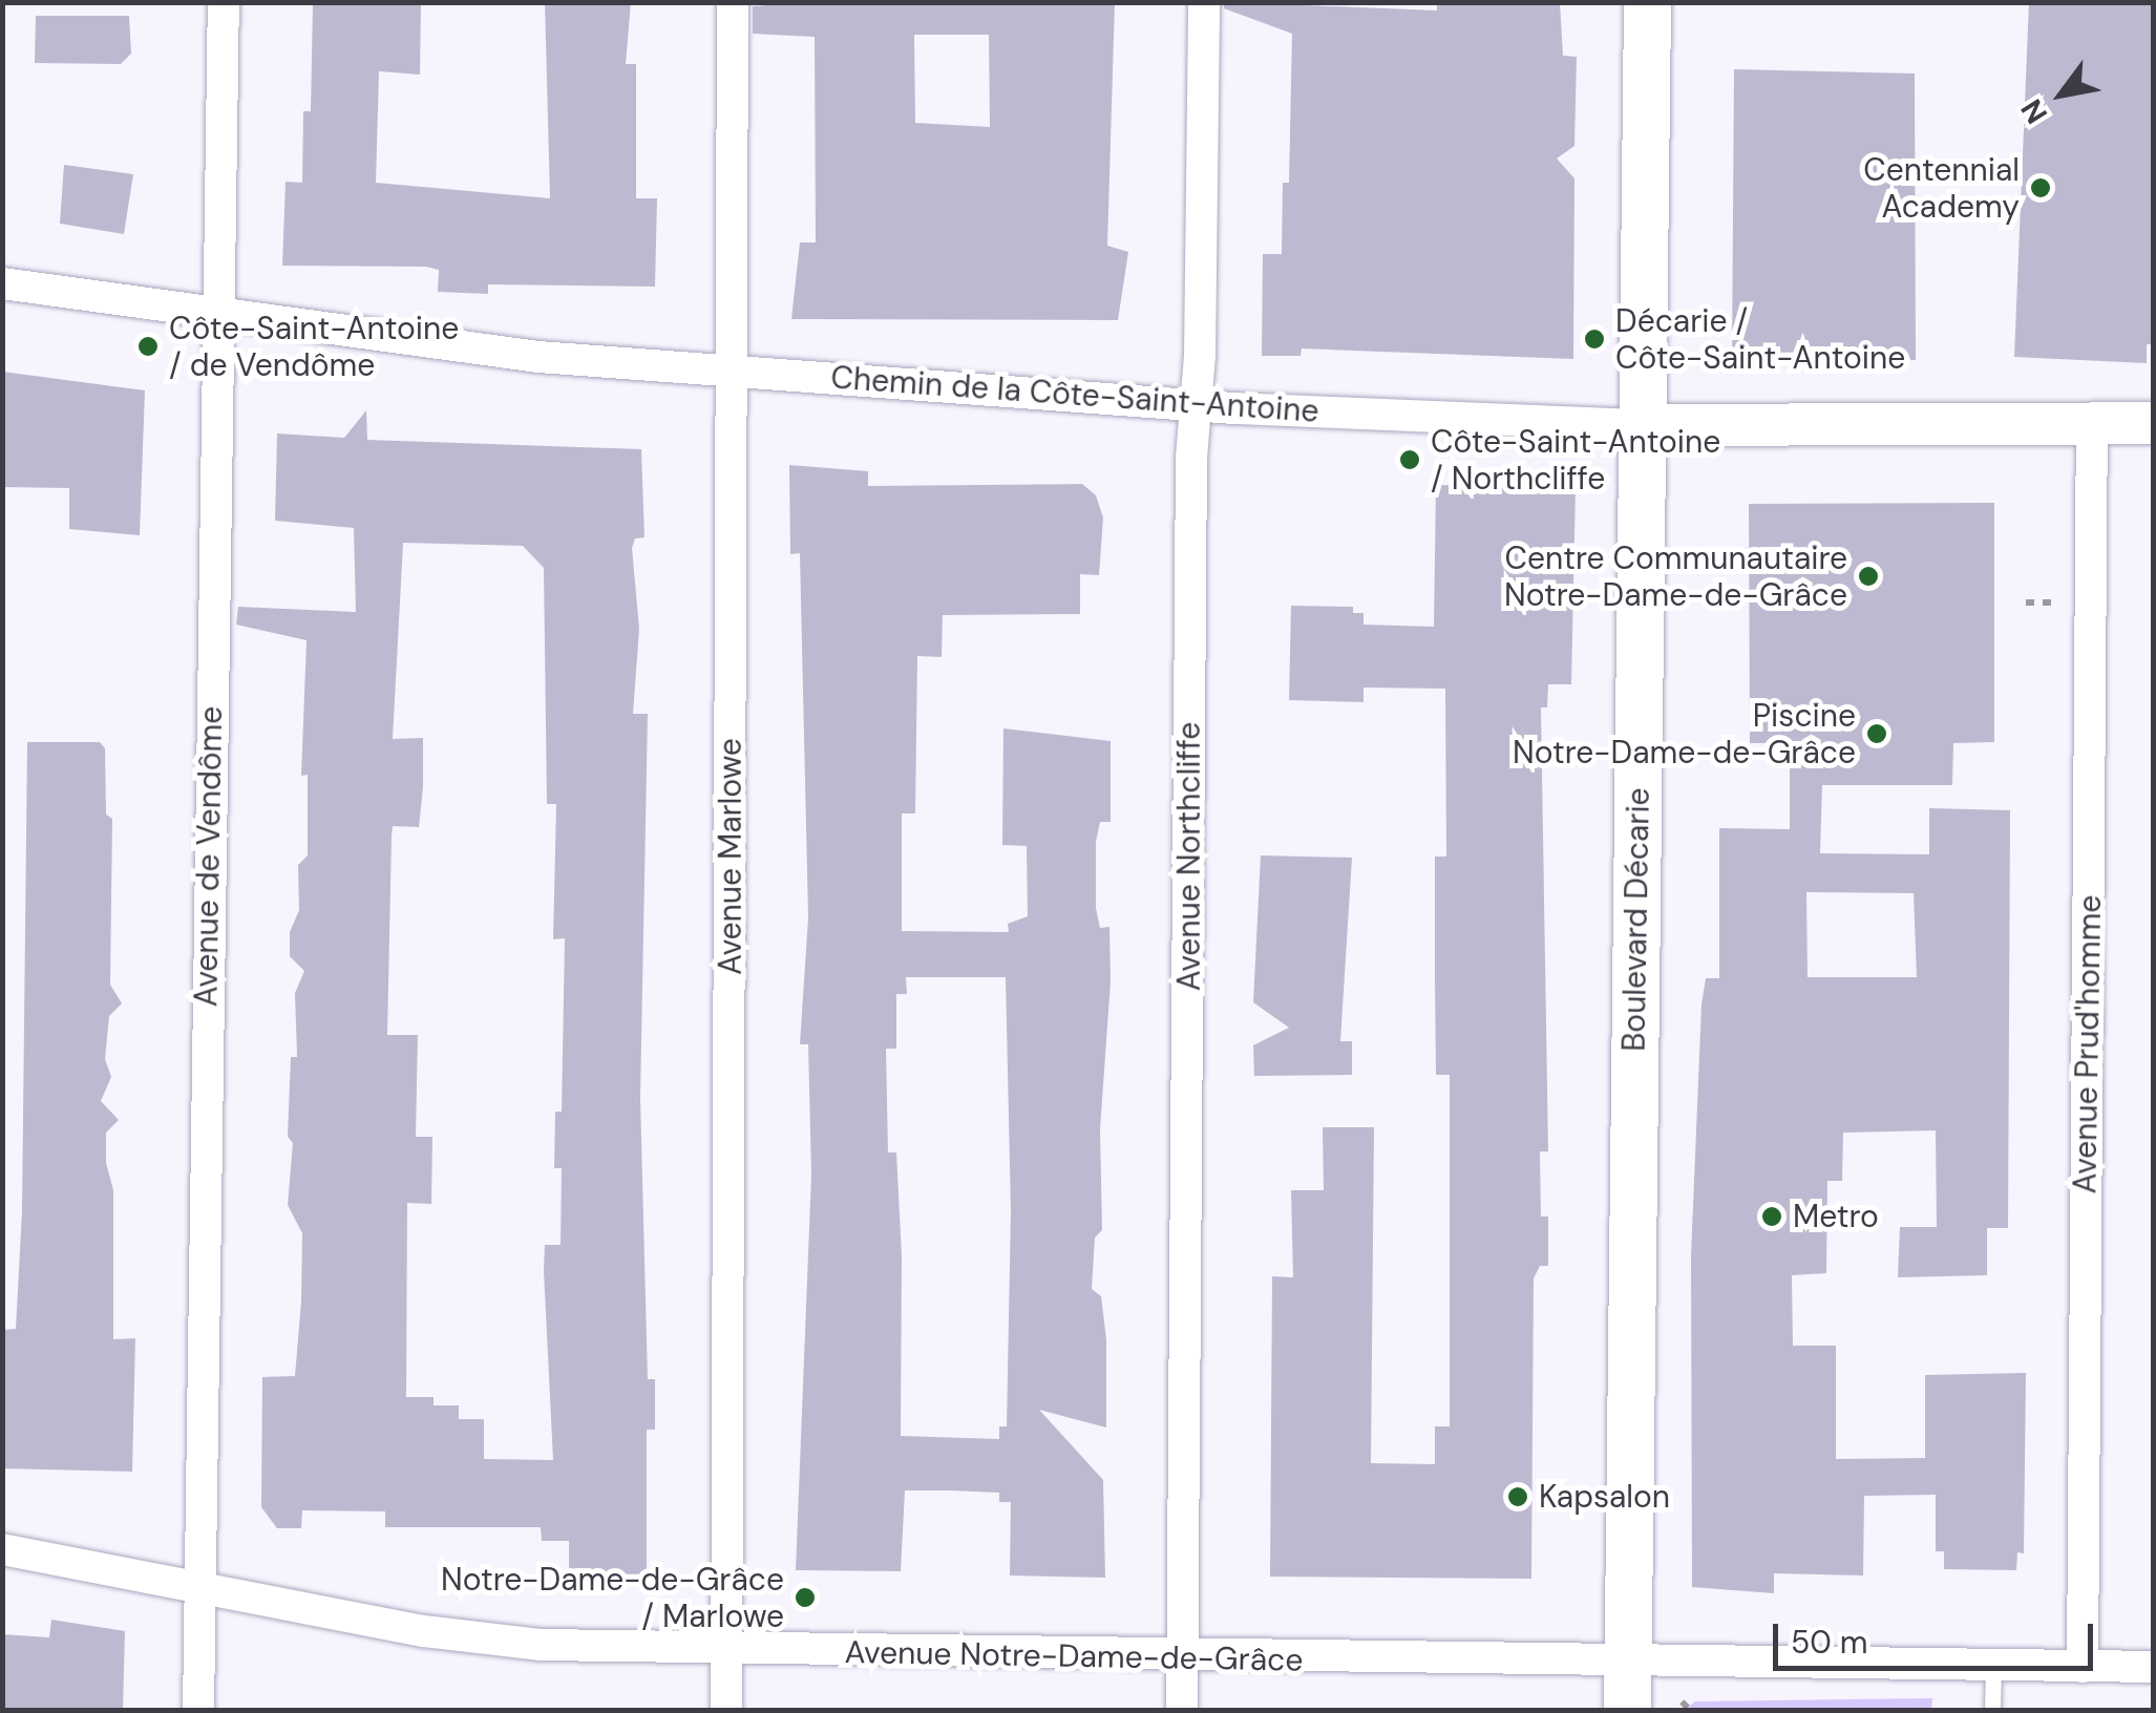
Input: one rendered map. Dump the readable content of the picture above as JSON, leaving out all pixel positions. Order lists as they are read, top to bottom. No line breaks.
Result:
{"streets":{"main road":["Boulevard Décarie"],"street":["Chemin de la Côte-Saint-Antoine","Avenue de Vendôme","Avenue Marlowe","Avenue Northcliffe","Avenue Prud'homme","Avenue Notre-Dame-de-Grâce"]},"crossings":[["Chemin de la Côte-Saint-Antoine","Avenue de Vendôme"],["Chemin de la Côte-Saint-Antoine","Avenue Marlowe"],["Chemin de la Côte-Saint-Antoine","Avenue Northcliffe"],["Chemin de la Côte-Saint-Antoine","Boulevard Décarie"],["Chemin de la Côte-Saint-Antoine","Avenue Prud'homme"],["Avenue de Vendôme","Avenue Notre-Dame-de-Grâce"],["Avenue Marlowe","Avenue Notre-Dame-de-Grâce"],["Avenue Northcliffe","Avenue Notre-Dame-de-Grâce"],["Boulevard Décarie","Avenue Notre-Dame-de-Grâce"],["Avenue Prud'homme","Avenue Notre-Dame-de-Grâce"]],"places":["Centennial Academy","Décarie / Côte-Saint-Antoine","Côte-Saint-Antoine / de Vendôme","Côte-Saint-Antoine / Northcliffe","Centre Communautaire Notre-Dame-de-Grâce","Piscine Notre-Dame-de-Grâce","Metro","Kapsalon","Notre-Dame-de-Grâce / Marlowe"],"scale_bar":"50 m","north":"bottom left"}
